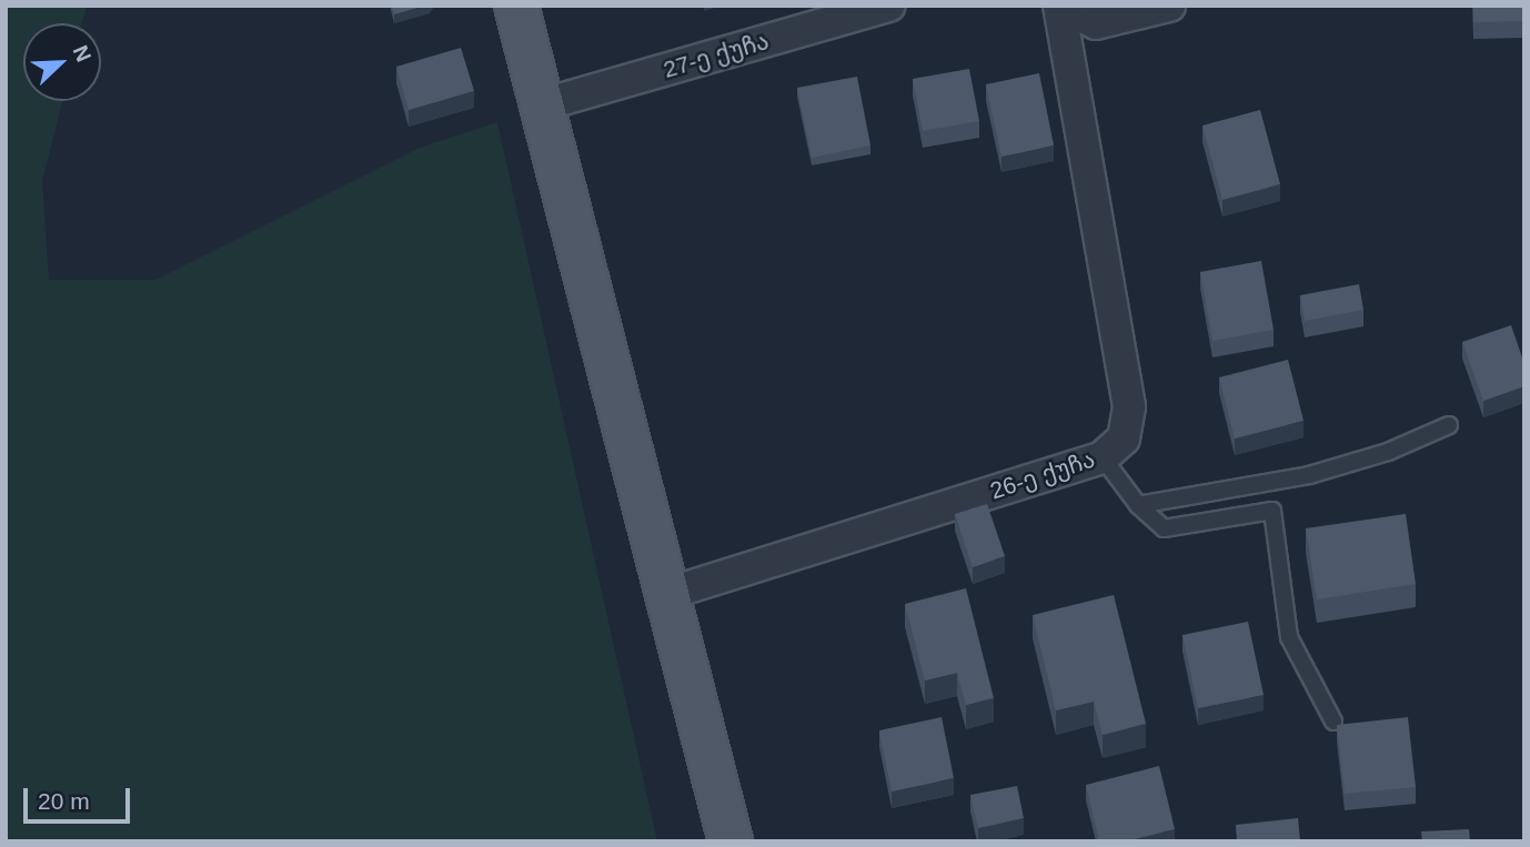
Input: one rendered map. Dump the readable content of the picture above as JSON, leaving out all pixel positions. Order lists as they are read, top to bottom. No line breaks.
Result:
{"streets":{"street":["27-ე ქუჩა","26-ე ქუჩა"]},"scale_bar":"20 m","north":"top right"}
